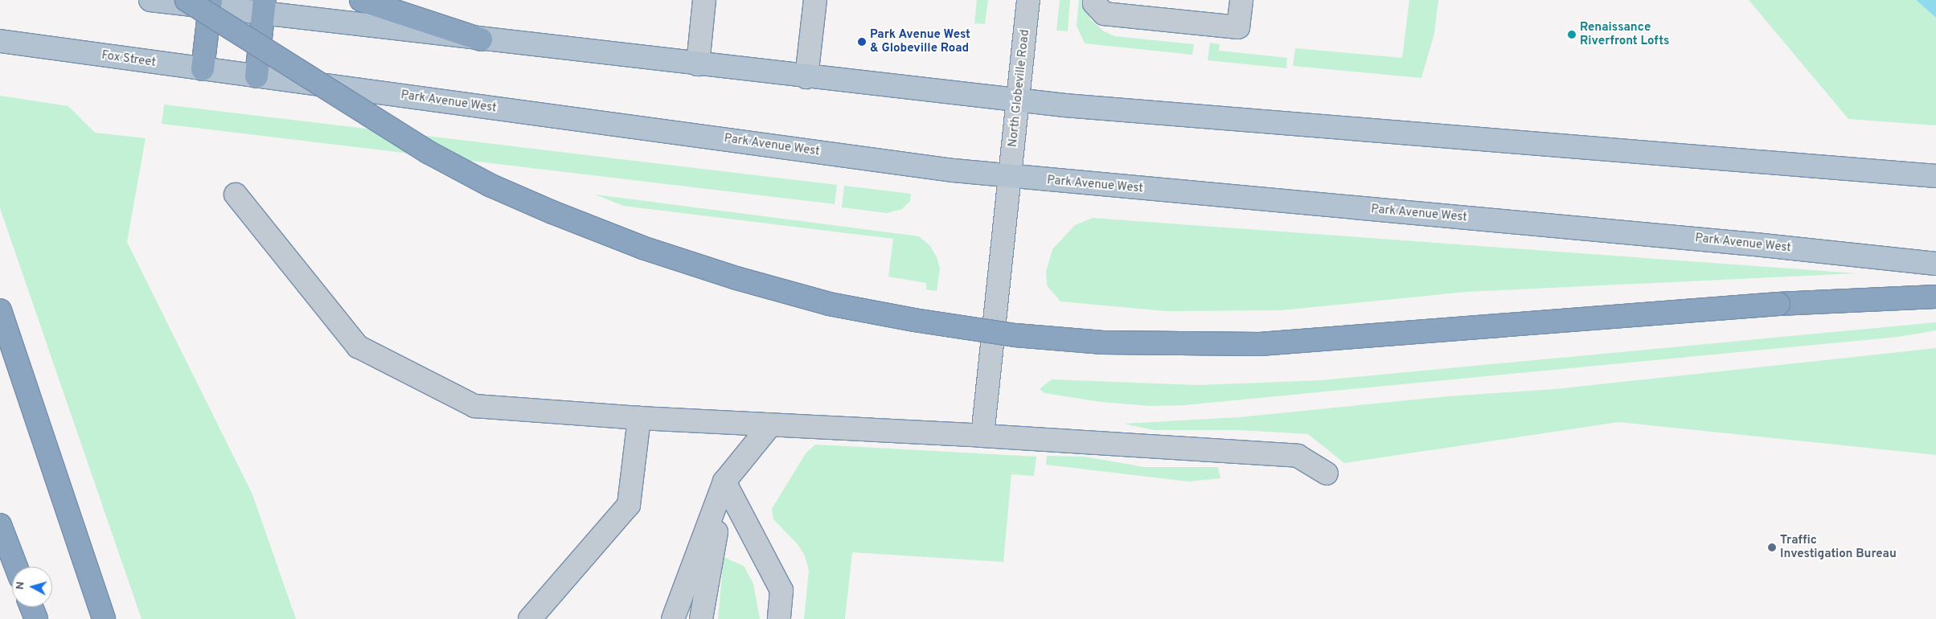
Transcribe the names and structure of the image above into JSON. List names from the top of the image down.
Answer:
{
  "streets": {
    "main road": ["Fox Street", "Park Avenue West"],
    "street": ["North Globeville Road"]
  },
  "crossings": [
    ["Fox Street", "Park Avenue West"],
    ["North Globeville Road", "Park Avenue West"]
  ],
  "places": ["Renaissance Riverfront Lofts", "Park Avenue West & Globeville Road", "Traffic Investigation Bureau"],
  "north": "left"
}
